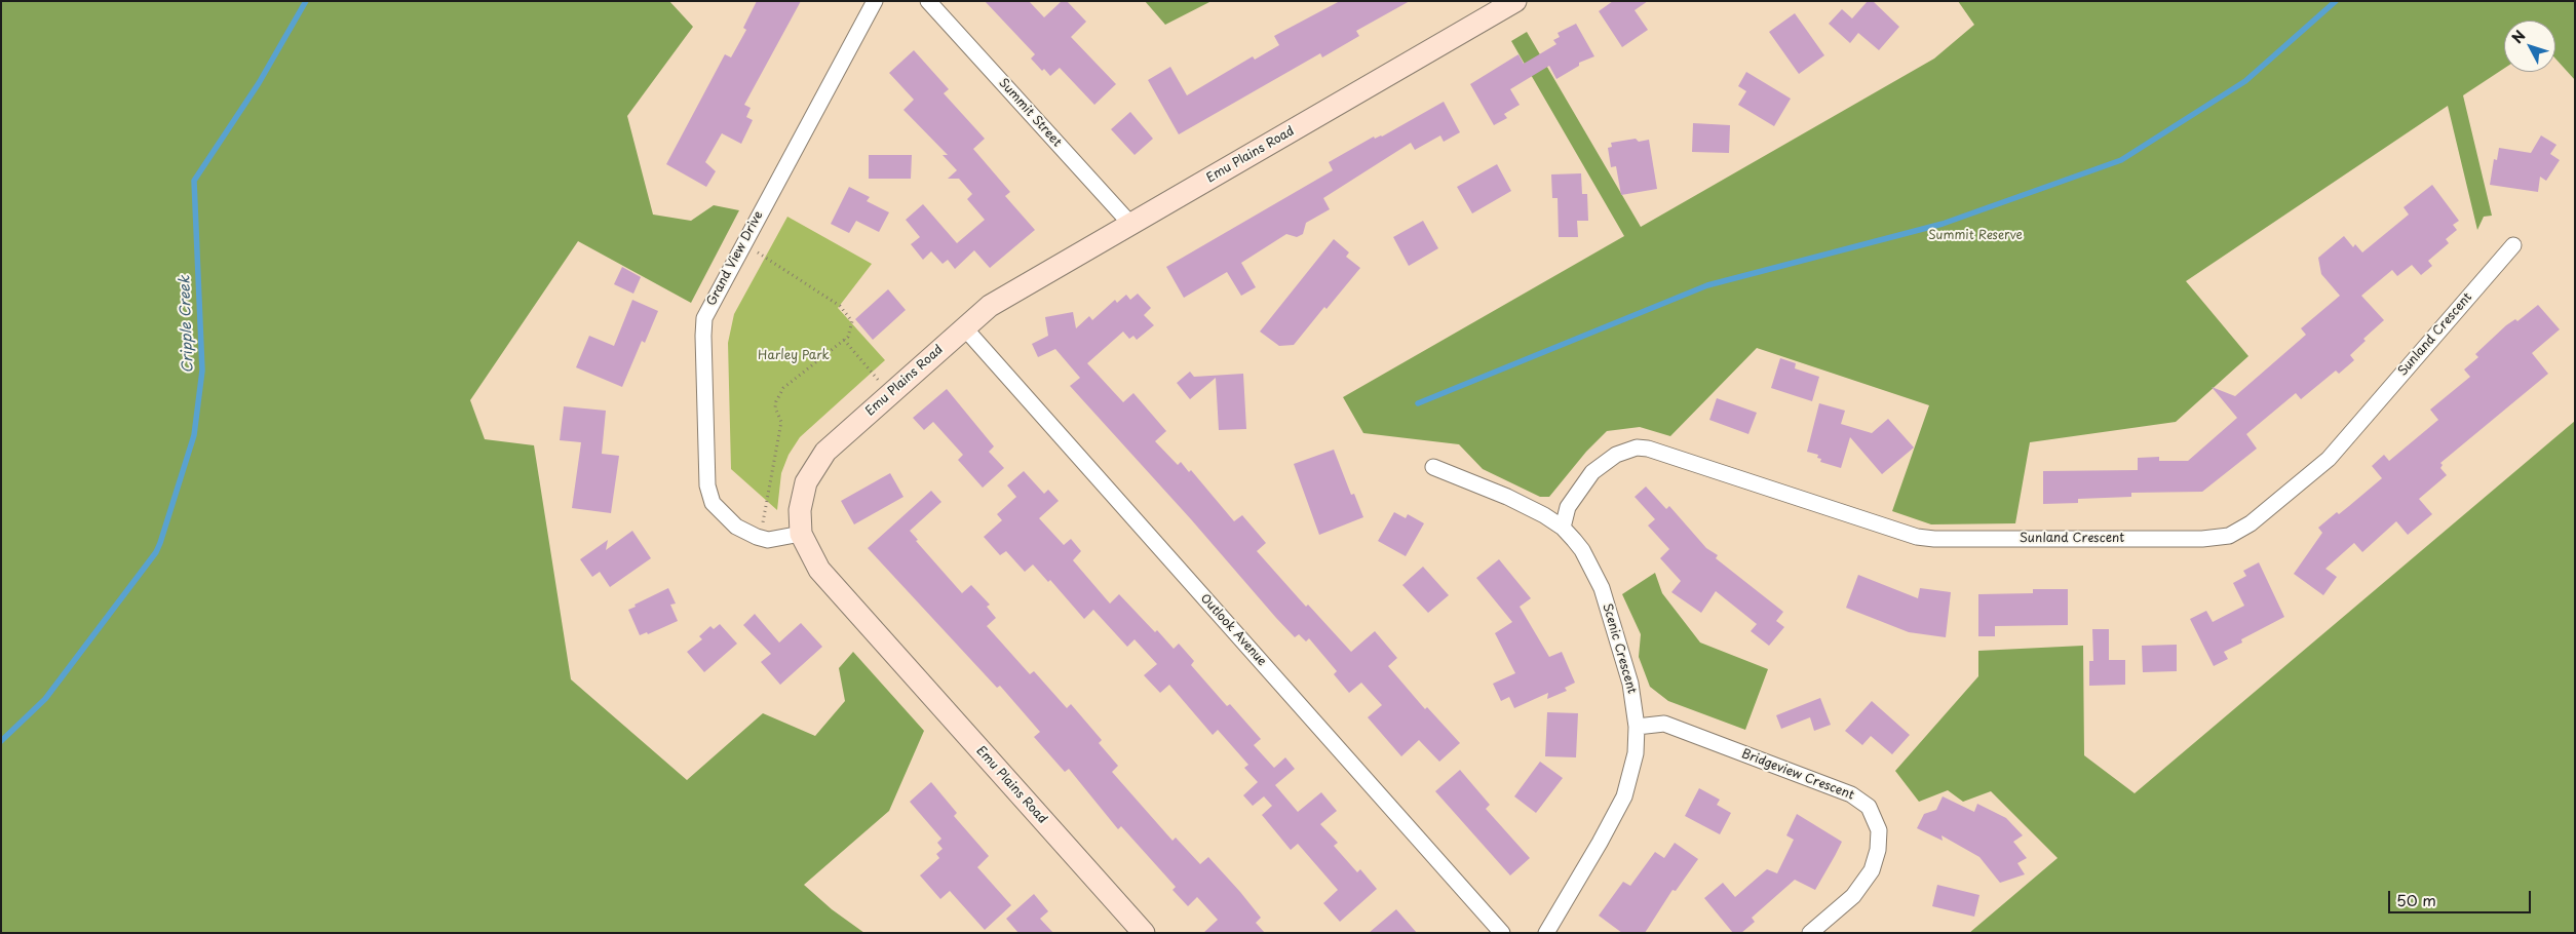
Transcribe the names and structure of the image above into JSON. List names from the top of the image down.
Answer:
{
  "streets": {
    "street": [
      "Summit Street",
      "Emu Plains Road",
      "Grand View Drive",
      "Sunland Crescent",
      "Outlook Avenue",
      "Scenic Crescent",
      "Bridgeview Crescent"
    ]
  },
  "crossings": [
    ["Summit Street", "Emu Plains Road"],
    ["Emu Plains Road", "Grand View Drive"],
    ["Emu Plains Road", "Outlook Avenue"],
    ["Sunland Crescent", "Scenic Crescent"],
    ["Scenic Crescent", "Bridgeview Crescent"]
  ],
  "water": ["Cripple Creek"],
  "parks": ["Summit Reserve", "Harley Park"],
  "scale_bar": "50 m",
  "north": "top left"
}
